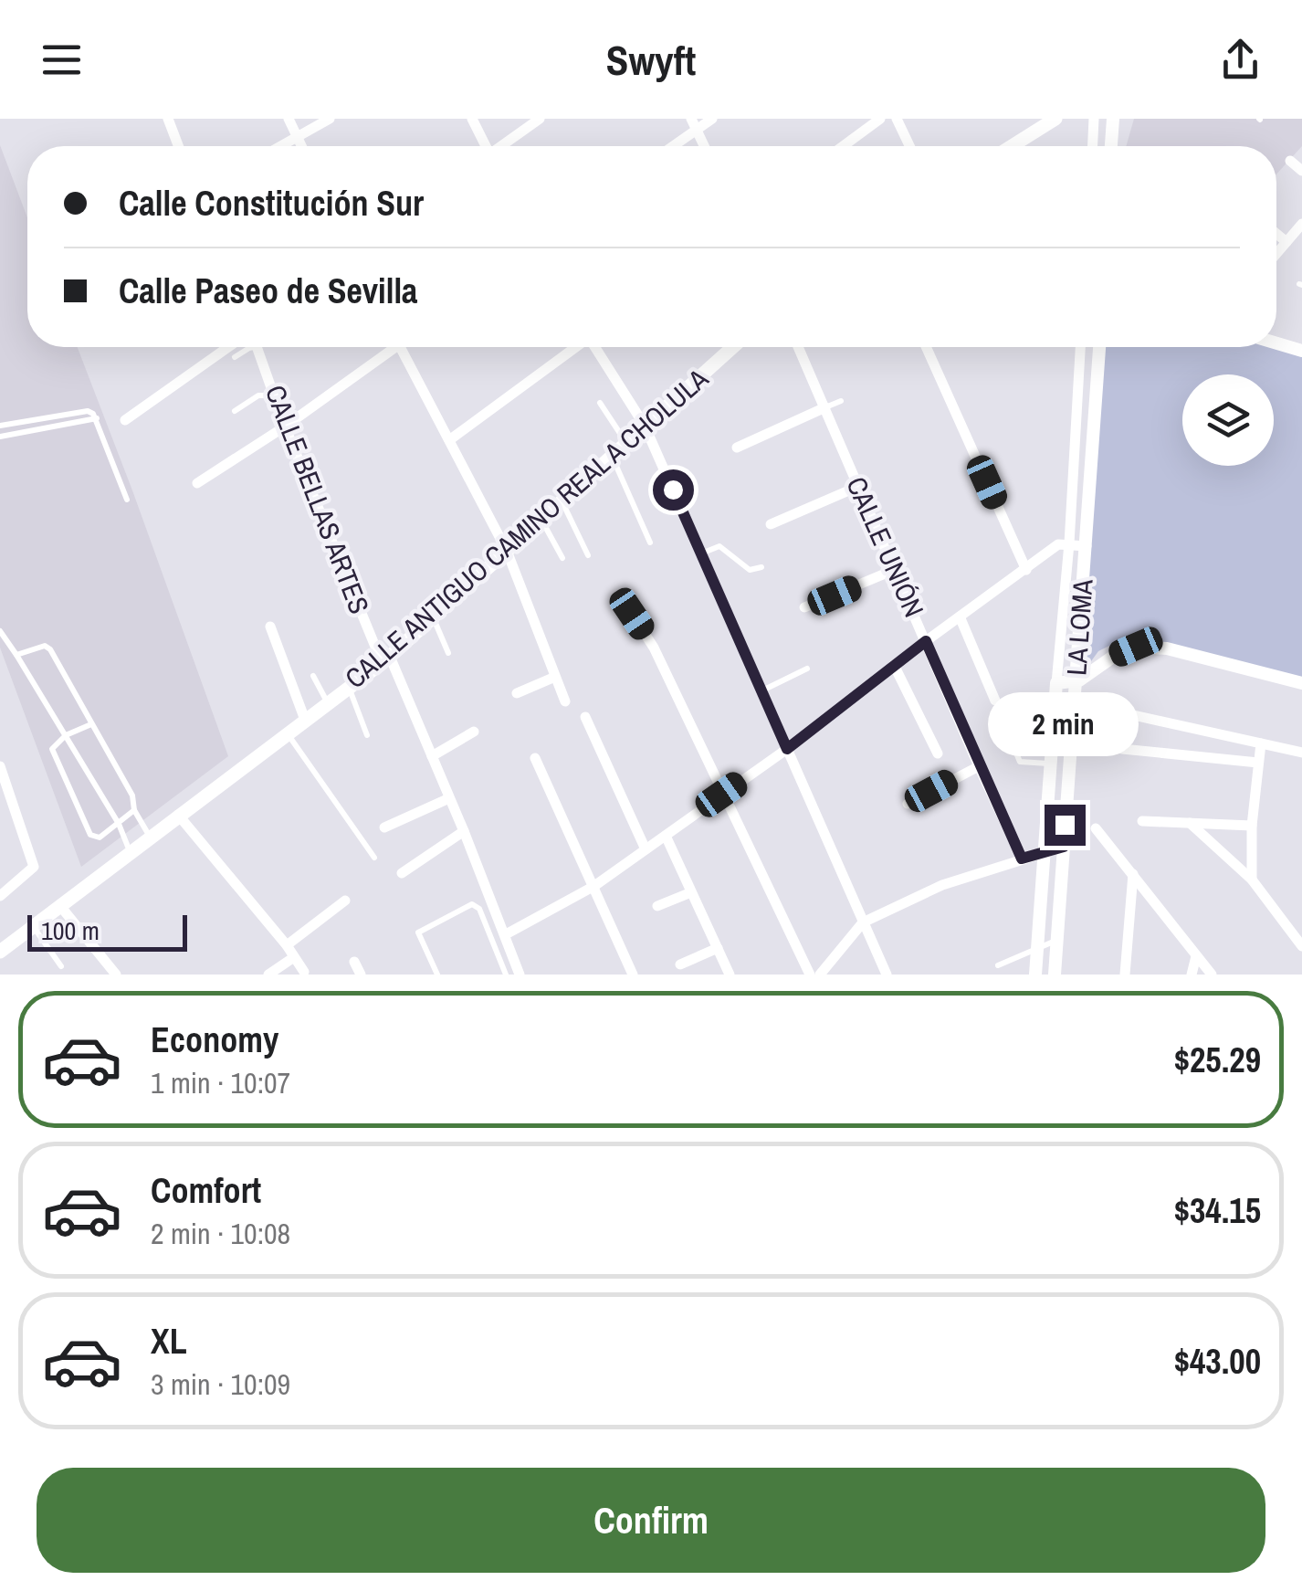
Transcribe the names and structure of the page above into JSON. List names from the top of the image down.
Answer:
{
  "streets": {
    "main road": ["CALLE ANTIGUO CAMINO REAL A CHOLULA"],
    "street": ["CALLE BELLAS ARTES", "CALLE UNIÓN", "LA LOMA"]
  },
  "crossings": [
    ["CALLE BELLAS ARTES", "CALLE ANTIGUO CAMINO REAL A CHOLULA"]
  ],
  "scale_bar": "100 m",
  "page": {
    "header": "Swyft",
    "banner": ["Calle Constitución Sur", "Calle Paseo de Sevilla"],
    "bubble": "2 min",
    "scale": "100 m",
    "list": [
      {
        "name": "Economy",
        "note": "1 min · 10:07",
        "value": "$25.29"
      },
      {
        "name": "Comfort",
        "note": "2 min · 10:08",
        "value": "$34.15"
      },
      {
        "name": "XL",
        "note": "3 min · 10:09",
        "value": "$43.00"
      }
    ],
    "buttons": "Confirm"
  }
}
